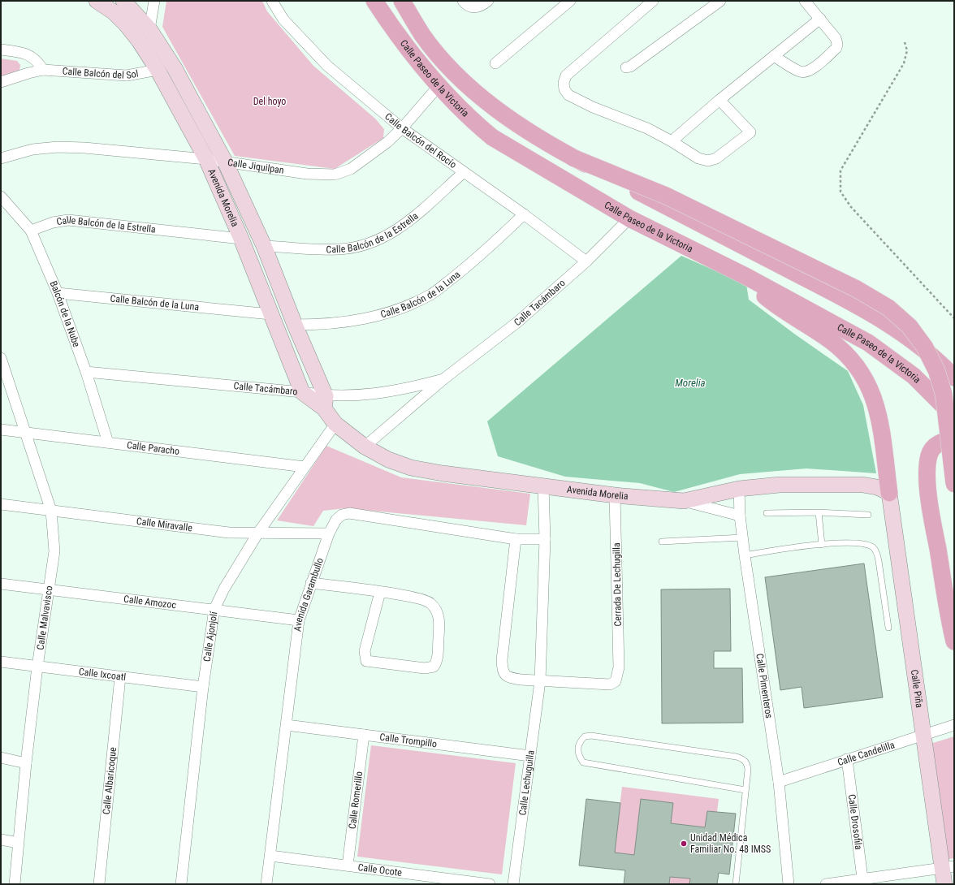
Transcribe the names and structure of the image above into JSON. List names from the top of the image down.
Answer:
{
  "streets": {
    "main road": ["Calle Paseo de la Victoria", "Avenida Morelia", "Calle Piña"],
    "street": [
      "Calle Balcón del Sol",
      "Calle Balcón del Rocío",
      "Calle Jiquilpan",
      "Calle Balcón de la Estrella",
      "Calle Balcón de la Luna",
      "Calle Tacámbaro",
      "Balcón de la Nube",
      "Calle Paracho",
      "Calle Miravalle",
      "Cerrada De Lechugilla",
      "Avenida Garambullo",
      "Calle Amozoc",
      "Calle Malvavisco",
      "Calle Ajonjolí",
      "Calle Ixcoatl",
      "Calle Pimenteros",
      "Calle Trompillo",
      "Calle Candelilla",
      "Calle Albaricoque",
      "Calle Lechuguilla",
      "Calle Romerillo",
      "Calle Drosofila",
      "Calle Ocote"
    ]
  },
  "crossings": [
    ["Calle Balcón del Sol", "Avenida Morelia"],
    ["Calle Paseo de la Victoria", "Calle Jiquilpan"],
    ["Calle Paseo de la Victoria", "Calle Tacámbaro"],
    ["Calle Balcón del Rocío", "Calle Jiquilpan"],
    ["Calle Balcón del Rocío", "Calle Balcón de la Estrella"],
    ["Calle Balcón del Rocío", "Calle Balcón de la Luna"],
    ["Calle Balcón del Rocío", "Calle Tacámbaro"],
    ["Calle Jiquilpan", "Avenida Morelia"],
    ["Avenida Morelia", "Calle Balcón de la Estrella"],
    ["Avenida Morelia", "Calle Balcón de la Luna"],
    ["Avenida Morelia", "Calle Tacámbaro"],
    ["Avenida Morelia", "Cerrada De Lechugilla"],
    ["Avenida Morelia", "Calle Ajonjolí"],
    ["Avenida Morelia", "Calle Pimenteros"],
    ["Avenida Morelia", "Calle Piña"],
    ["Avenida Morelia", "Calle Lechuguilla"],
    ["Calle Balcón de la Estrella", "Balcón de la Nube"],
    ["Calle Balcón de la Luna", "Balcón de la Nube"],
    ["Calle Tacámbaro", "Balcón de la Nube"],
    ["Balcón de la Nube", "Calle Paracho"],
    ["Calle Paracho", "Calle Malvavisco"],
    ["Calle Paracho", "Calle Ajonjolí"],
    ["Calle Miravalle", "Avenida Garambullo"],
    ["Calle Miravalle", "Calle Malvavisco"],
    ["Calle Miravalle", "Calle Ajonjolí"],
    ["Cerrada De Lechugilla", "Calle Lechuguilla"],
    ["Avenida Garambullo", "Calle Amozoc"],
    ["Avenida Garambullo", "Calle Trompillo"],
    ["Avenida Garambullo", "Calle Lechuguilla"],
    ["Avenida Garambullo", "Calle Ocote"],
    ["Calle Amozoc", "Calle Malvavisco"],
    ["Calle Amozoc", "Calle Ajonjolí"],
    ["Calle Malvavisco", "Calle Ixcoatl"],
    ["Calle Ajonjolí", "Calle Ixcoatl"],
    ["Calle Ixcoatl", "Calle Albaricoque"],
    ["Calle Pimenteros", "Calle Candelilla"],
    ["Calle Piña", "Calle Candelilla"],
    ["Calle Trompillo", "Calle Lechuguilla"],
    ["Calle Trompillo", "Calle Romerillo"],
    ["Calle Candelilla", "Calle Drosofila"],
    ["Calle Romerillo", "Calle Ocote"]
  ],
  "water": ["Morelia"],
  "parks": ["Del hoyo"],
  "places": ["Unidad Médica Familiar No. 48 IMSS"]
}
